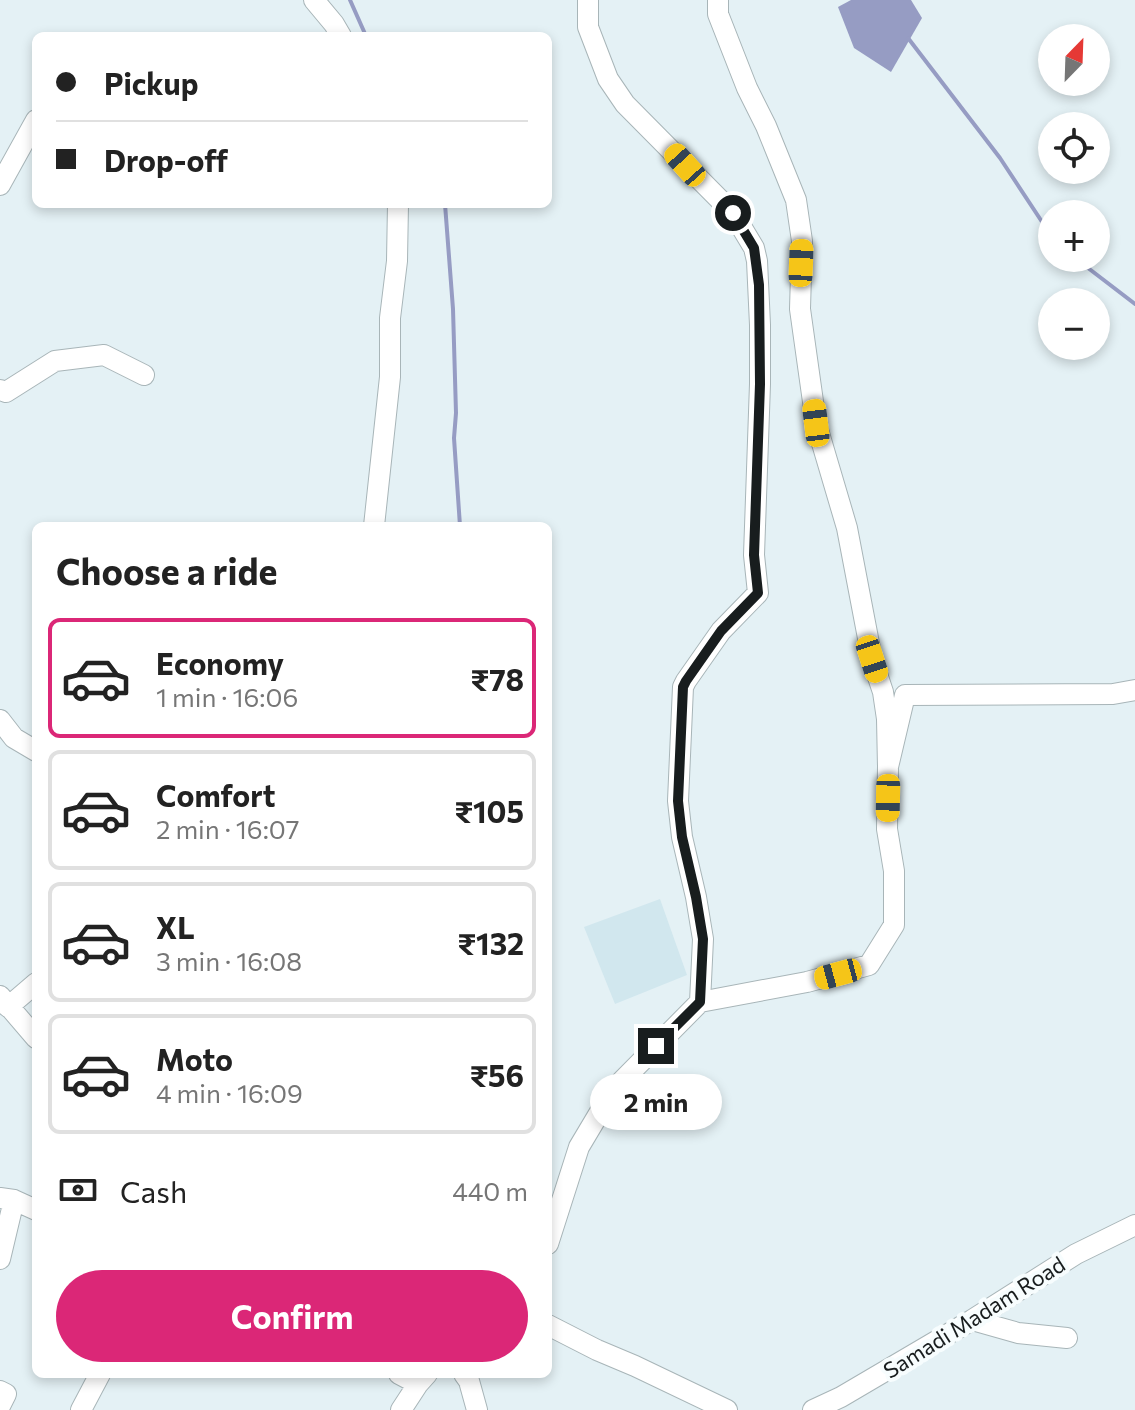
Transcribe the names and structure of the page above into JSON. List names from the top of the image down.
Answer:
{
  "streets": {
    "street": ["Samadi Madam Road"]
  },
  "north": "top right",
  "page": {
    "map_buttons": ["+", "−"],
    "banner": ["Pickup", "Drop-off"],
    "heading": "Choose a ride",
    "list": [
      {
        "name": "Economy",
        "note": "1 min · 16:06",
        "value": "₹78"
      },
      {
        "name": "Comfort",
        "note": "2 min · 16:07",
        "value": "₹105"
      },
      {
        "name": "XL",
        "note": "3 min · 16:08",
        "value": "₹132"
      },
      {
        "name": "Moto",
        "note": "4 min · 16:09",
        "value": "₹56"
      }
    ],
    "bubble": "2 min",
    "pay": ["Cash", "440 m"],
    "buttons": "Confirm"
  }
}
